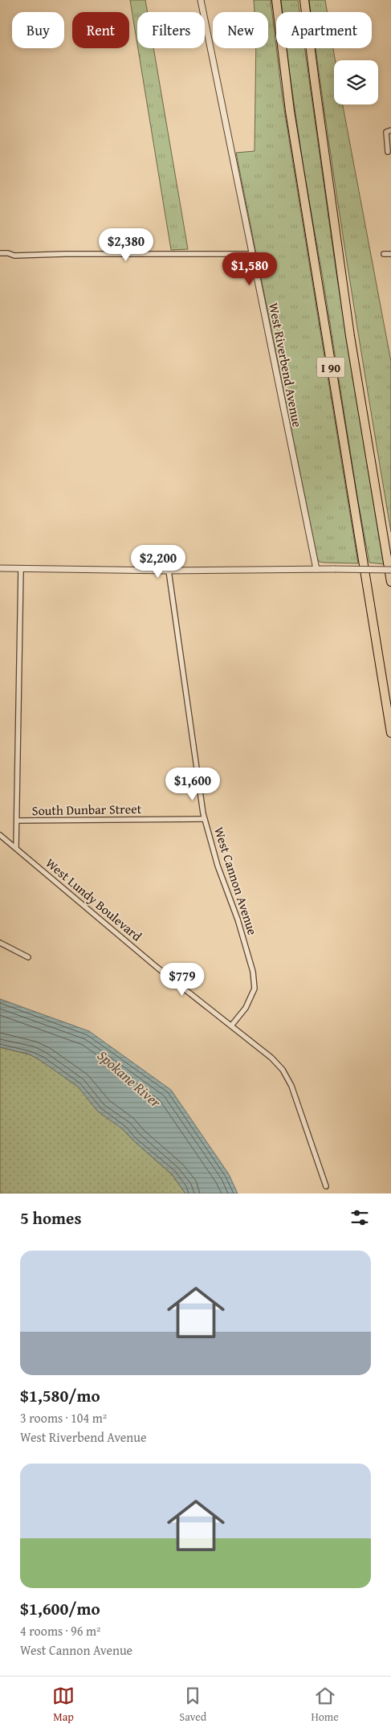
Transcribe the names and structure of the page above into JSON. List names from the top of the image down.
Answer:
{
  "streets": {
    "highway": ["I 90"],
    "street": [
      "West Riverbend Avenue",
      "South Dunbar Street",
      "West Cannon Avenue",
      "West Lundy Boulevard"
    ]
  },
  "crossings": [
    ["South Dunbar Street", "West Cannon Avenue"],
    ["West Cannon Avenue", "West Lundy Boulevard"]
  ],
  "water": ["Spokane River"],
  "page": {
    "chip": [
      "Buy",
      "Rent",
      "Filters",
      "New",
      "Apartment"
    ],
    "price": [
      "$2,380",
      "$1,580",
      "$2,200",
      "$1,600",
      "$779"
    ],
    "heading": "5 homes",
    "list": [
      {
        "name": "$1,580/mo",
        "note": "3 rooms · 104 m² · West Riverbend Avenue"
      },
      {
        "name": "$1,600/mo",
        "note": "4 rooms · 96 m² · West Cannon Avenue"
      }
    ],
    "tabs": ["Map", "Saved", "Home"]
  }
}
